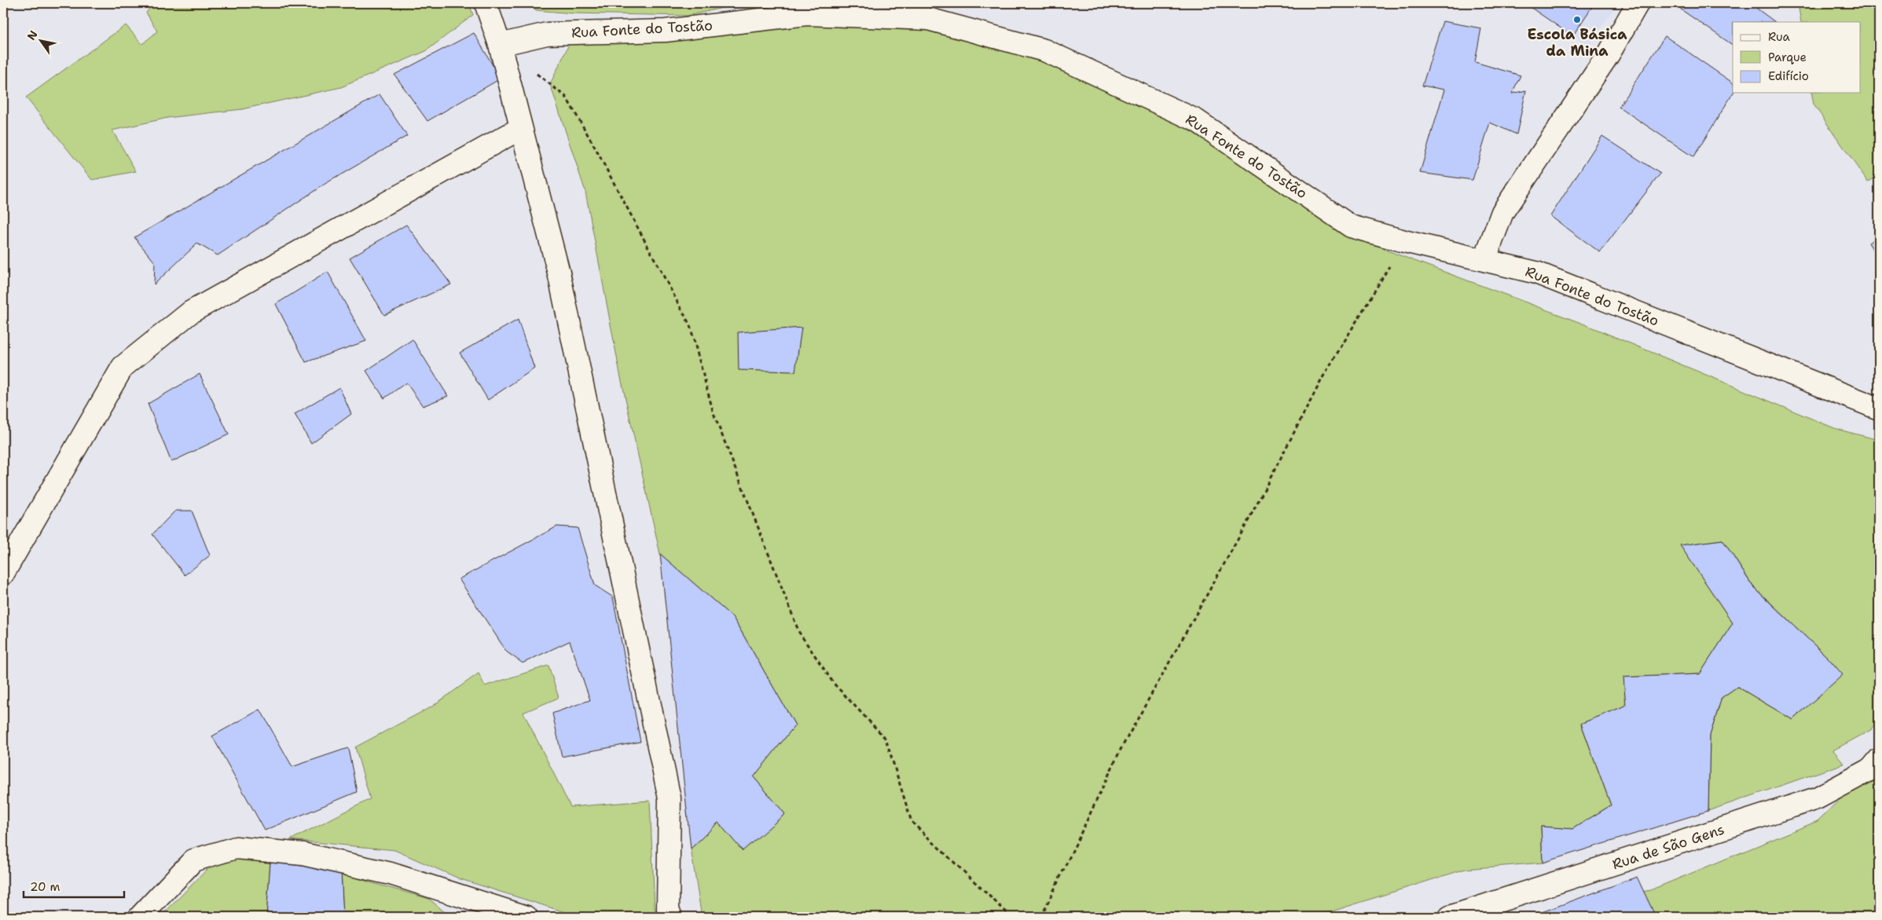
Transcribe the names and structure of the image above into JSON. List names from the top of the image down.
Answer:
{
  "streets": {
    "street": ["Rua Fonte do Tostão", "Rua de São Gens"]
  },
  "places": ["Escola Básica da Mina"],
  "legend": ["Rua", "Parque", "Edifício"],
  "scale_bar": "20 m",
  "north": "top left"
}
